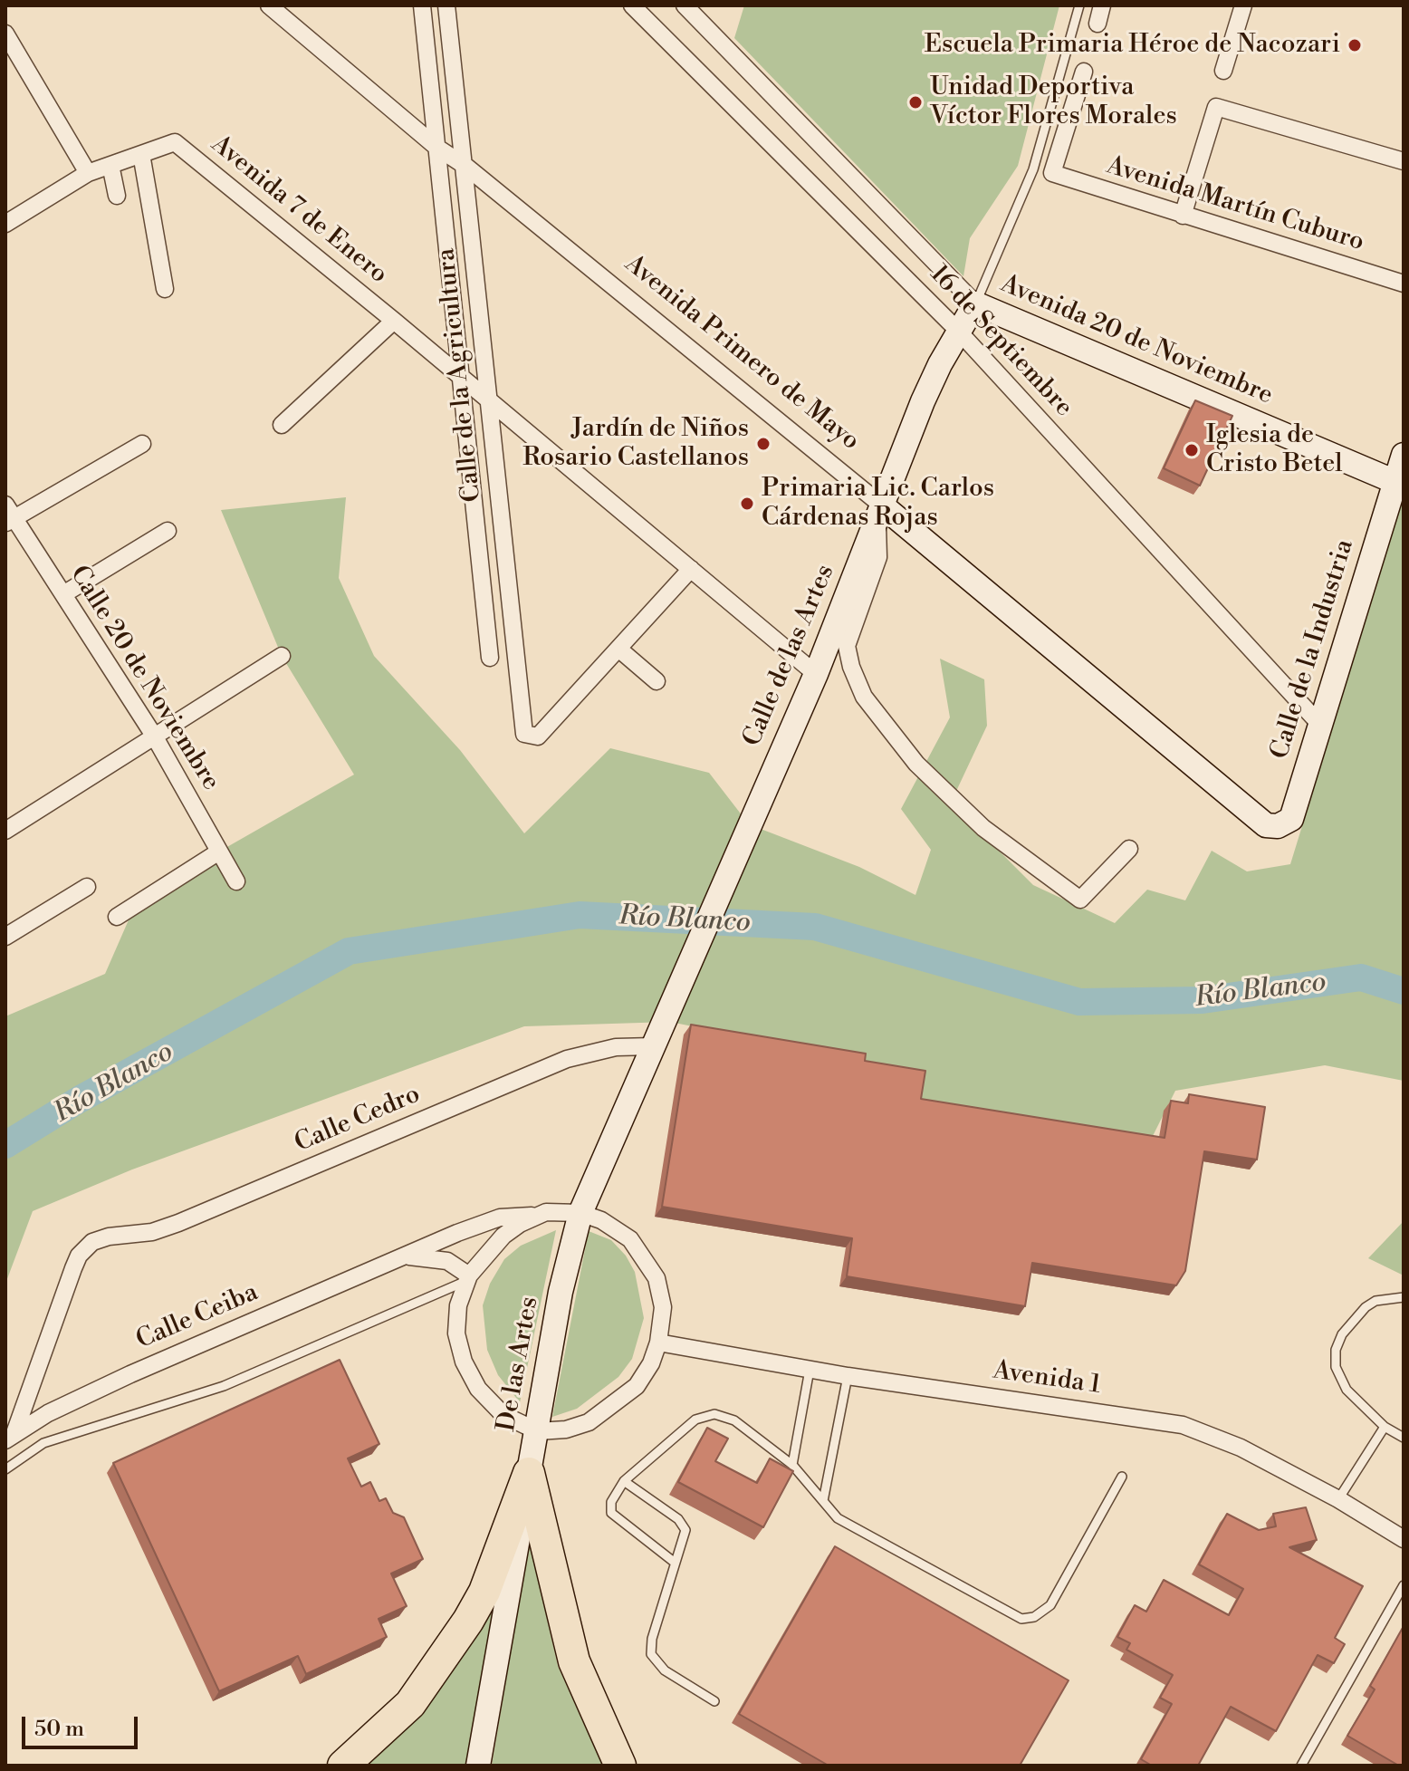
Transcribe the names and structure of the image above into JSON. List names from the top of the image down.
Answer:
{
  "streets": {
    "street": [
      "Avenida Martín Cuburo",
      "Avenida 7 de Enero",
      "Avenida 20 de Noviembre",
      "16 de Septiembre",
      "Avenida Primero de Mayo",
      "Calle de la Agricultura",
      "Calle de la Industria",
      "Calle de las Artes",
      "Calle 20 de Noviembre",
      "Calle Cedro",
      "Calle Ceiba",
      "De las Artes",
      "Avenida 1"
    ]
  },
  "crossings": [
    ["Avenida 7 de Enero", "Calle de la Agricultura"],
    ["Avenida 7 de Enero", "Calle de las Artes"],
    ["Avenida 20 de Noviembre", "Calle de la Industria"],
    ["Avenida 20 de Noviembre", "Calle de las Artes"],
    ["16 de Septiembre", "Calle de la Industria"],
    ["16 de Septiembre", "Calle de las Artes"],
    ["Avenida Primero de Mayo", "Calle de la Agricultura"],
    ["Avenida Primero de Mayo", "Calle de la Industria"],
    ["Avenida Primero de Mayo", "Calle de las Artes"],
    ["Calle de las Artes", "De las Artes"],
    ["Calle Cedro", "Calle Ceiba"],
    ["Calle Cedro", "De las Artes"],
    ["Calle Ceiba", "De las Artes"]
  ],
  "water": ["Río Blanco"],
  "places": [
    "Escuela Primaria Héroe de Nacozari",
    "Unidad Deportiva Víctor Flores Morales",
    "Jardín de Niños Rosario Castellanos",
    "Iglesia de Cristo Betel",
    "Primaria Lic. Carlos Cárdenas Rojas"
  ],
  "scale_bar": "50 m"
}
